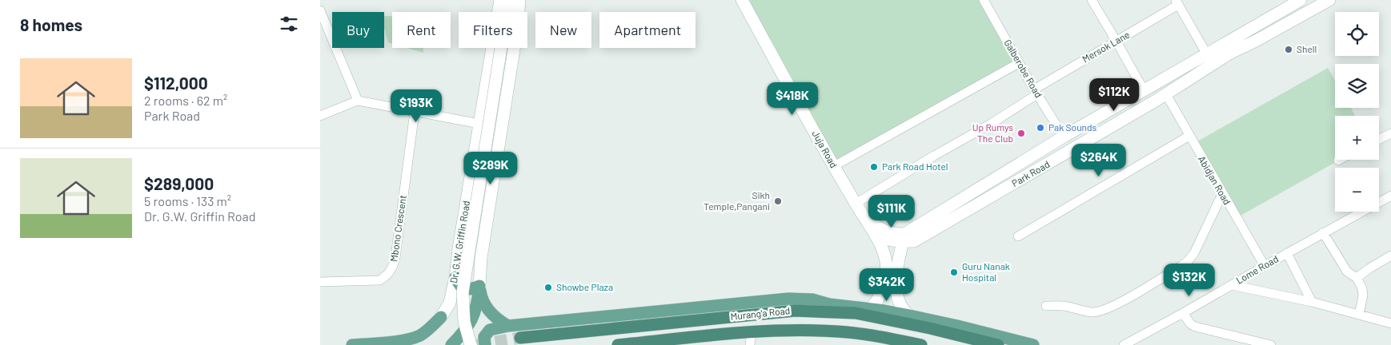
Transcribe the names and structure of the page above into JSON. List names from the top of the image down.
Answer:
{
  "streets": {
    "highway": ["Murang'a Road"],
    "main road": ["Juja Road", "Park Road", "Dr. G.W. Griffin Road"],
    "street": [
      "Mersok Lane",
      "Galberobe Road",
      "Abidjan Road",
      "Mbono Crescent",
      "Lome Road"
    ]
  },
  "crossings": [
    ["Mersok Lane", "Galberobe Road"],
    ["Mersok Lane", "Juja Road"],
    ["Galberobe Road", "Park Road"],
    ["Juja Road", "Murang'a Road"],
    ["Park Road", "Abidjan Road"],
    ["Abidjan Road", "Lome Road"]
  ],
  "places": [
    "Shell",
    "Pak Sounds",
    "Up Rumys The Club",
    "Park Road Hotel",
    "Sikh Temple,Pangani",
    "Guru Nanak Hospital",
    "Showbe Plaza"
  ],
  "page": {
    "heading": "8 homes",
    "map_buttons": ["+", "−"],
    "chip": [
      "Buy",
      "Rent",
      "Filters",
      "New",
      "Apartment"
    ],
    "list": [
      {
        "name": "$112,000",
        "note": "2 rooms · 62 m² · Park Road"
      },
      {
        "name": "$289,000",
        "note": "5 rooms · 133 m² · Dr. G.W. Griffin Road"
      }
    ],
    "price": [
      "$112K",
      "$418K",
      "$193K",
      "$264K",
      "$289K",
      "$111K",
      "$132K",
      "$342K"
    ]
  }
}
